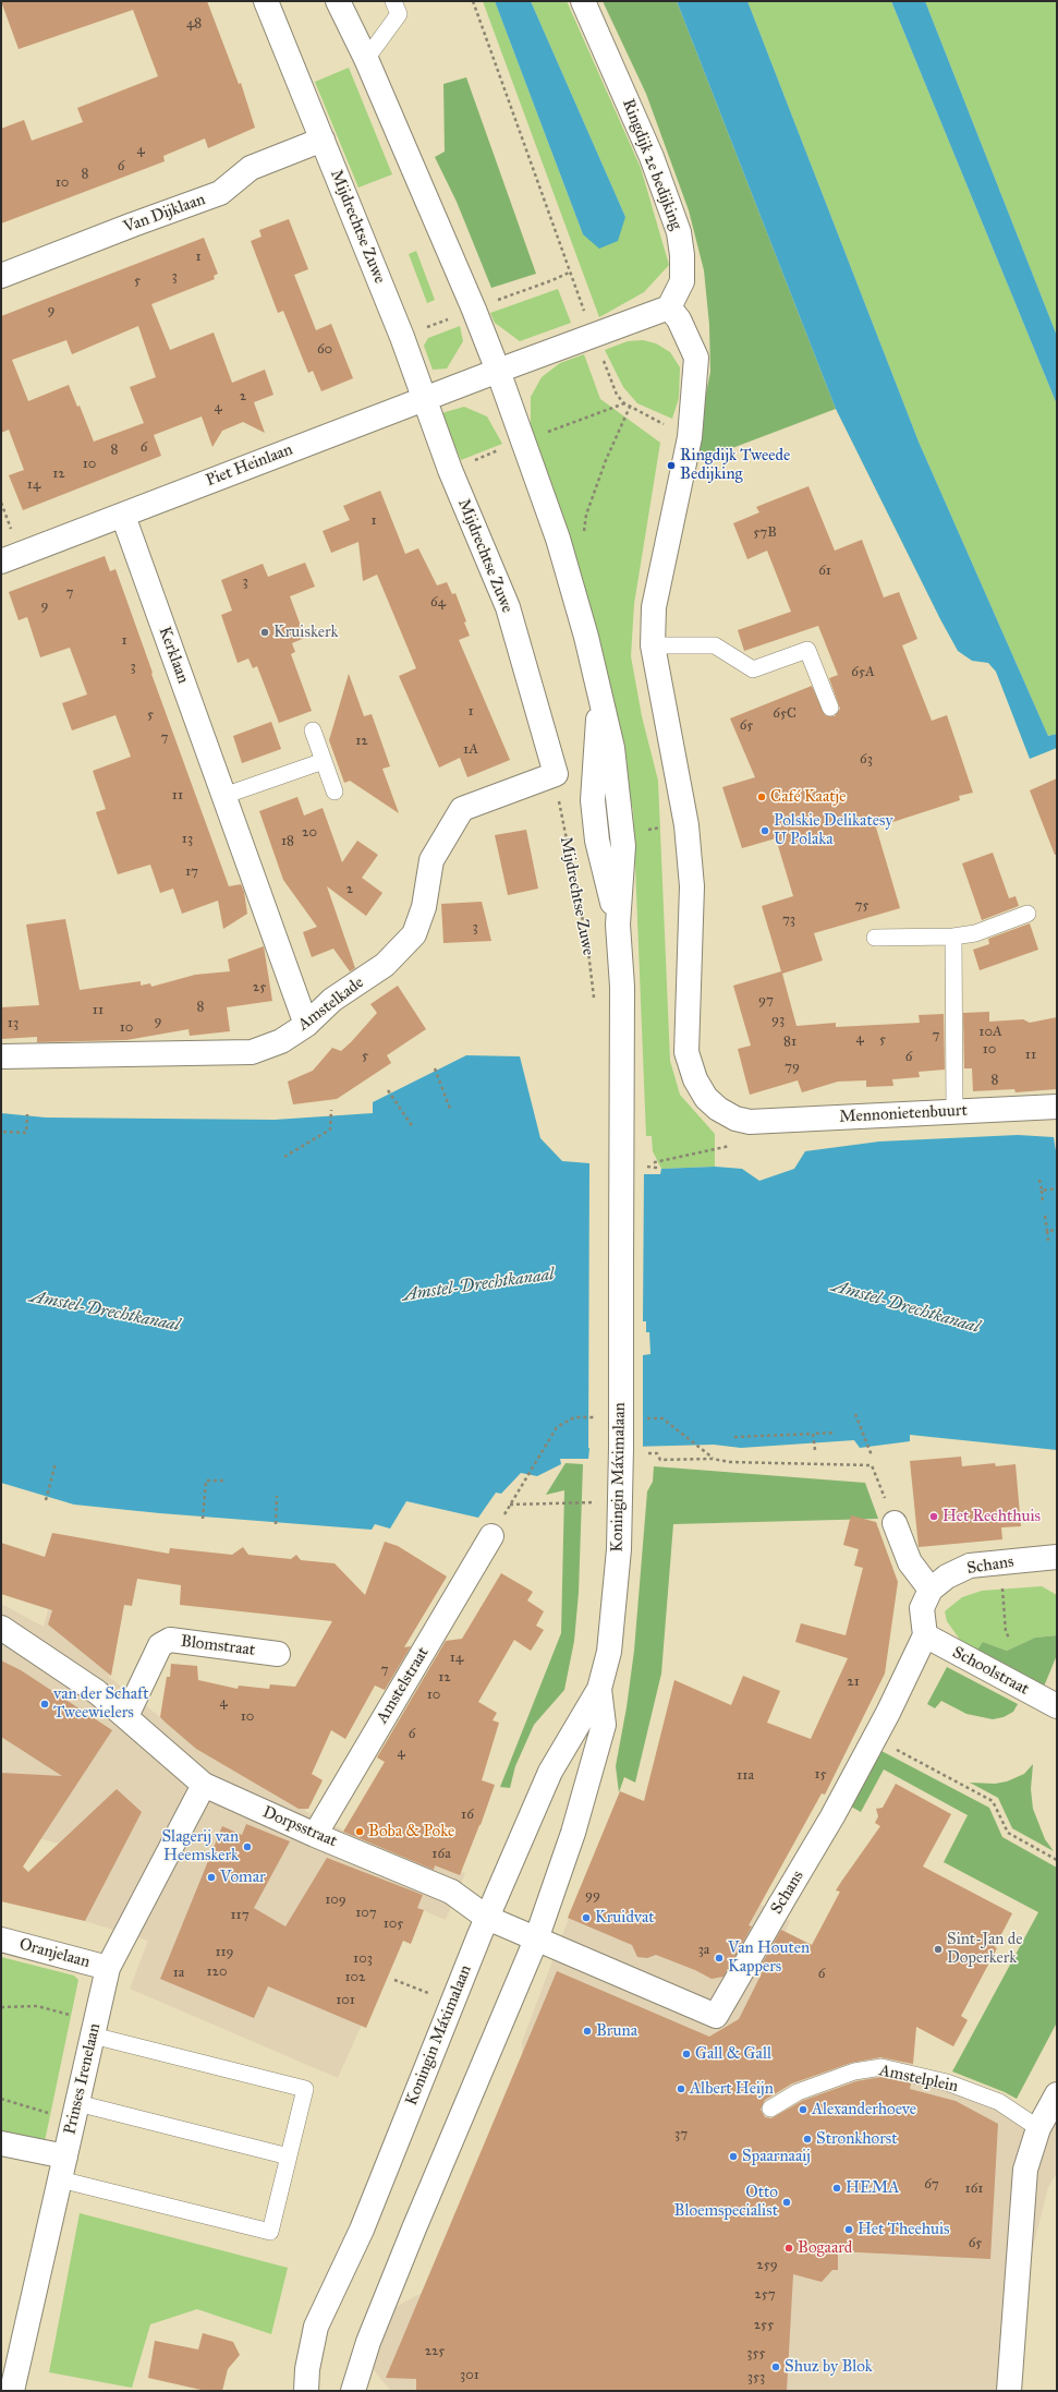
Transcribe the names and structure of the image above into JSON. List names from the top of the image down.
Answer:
{
  "streets": {
    "street": [
      "Ringdijk 2e bedijking",
      "Van Dijklaan",
      "Mijdrechtse Zuwe",
      "Piet Heinlaan",
      "Kerklaan",
      "Amstelkade",
      "Mennonietenbuurt",
      "Koningin Máximalaan",
      "Schans",
      "Blomstraat",
      "Schoolstraat",
      "Amstelstraat",
      "Dorpsstraat",
      "Oranjelaan",
      "Prinses Irenelaan"
    ],
    "lane": ["Amstelplein"]
  },
  "crossings": [
    ["Van Dijklaan", "Mijdrechtse Zuwe"],
    ["Mijdrechtse Zuwe", "Piet Heinlaan"],
    ["Mijdrechtse Zuwe", "Amstelkade"],
    ["Mijdrechtse Zuwe", "Koningin Máximalaan"],
    ["Piet Heinlaan", "Kerklaan"],
    ["Kerklaan", "Amstelkade"],
    ["Koningin Máximalaan", "Schans"],
    ["Koningin Máximalaan", "Dorpsstraat"],
    ["Schans", "Schoolstraat"],
    ["Schans", "Dorpsstraat"],
    ["Blomstraat", "Dorpsstraat"],
    ["Amstelstraat", "Dorpsstraat"],
    ["Dorpsstraat", "Prinses Irenelaan"],
    ["Oranjelaan", "Prinses Irenelaan"]
  ],
  "water": ["Amstel-Drechtkanaal"],
  "places": [
    "Ringdijk Tweede Bedijking",
    "Kruiskerk",
    "Café Kaatje",
    "Polskie Delikatesy U Polaka",
    "Het Rechthuis",
    "van der Schaft Tweewielers",
    "Boba & Poke",
    "Slagerij van Heemskerk",
    "Vomar",
    "Kruidvat",
    "Sint-Jan de Doperkerk",
    "Van Houten Kappers",
    "Bruna",
    "Gall & Gall",
    "Albert Heijn",
    "Alexanderhoeve",
    "Stronkhorst",
    "Spaarnaaij",
    "HEMA",
    "Otto Bloemspecialist",
    "Het Theehuis",
    "Bogaard",
    "Shuz by Blok"
  ],
  "house_numbers": [
    "48",
    "4",
    "6",
    "8",
    "10",
    "1",
    "3",
    "5",
    "9",
    "60",
    "2",
    "4",
    "6",
    "8",
    "10",
    "12",
    "14",
    "1",
    "57B",
    "61",
    "3",
    "7",
    "64",
    "9",
    "1",
    "3",
    "65A",
    "1",
    "65C",
    "5",
    "65",
    "7",
    "12",
    "1A",
    "63",
    "11",
    "20",
    "13",
    "18",
    "17",
    "2",
    "75",
    "73",
    "3",
    "25",
    "97",
    "8",
    "11",
    "93",
    "9",
    "13",
    "10",
    "10A",
    "7",
    "4",
    "5",
    "81",
    "10",
    "11",
    "5",
    "6",
    "79",
    "8",
    "14",
    "7",
    "12",
    "21",
    "10",
    "4",
    "10",
    "6",
    "4",
    "15",
    "11a",
    "16",
    "16a",
    "99",
    "109",
    "107",
    "117",
    "105",
    "3a",
    "119",
    "103",
    "120",
    "1a",
    "6",
    "102",
    "101",
    "37",
    "67",
    "161",
    "65",
    "259",
    "257",
    "255",
    "225",
    "355",
    "301",
    "353"
  ]
}
